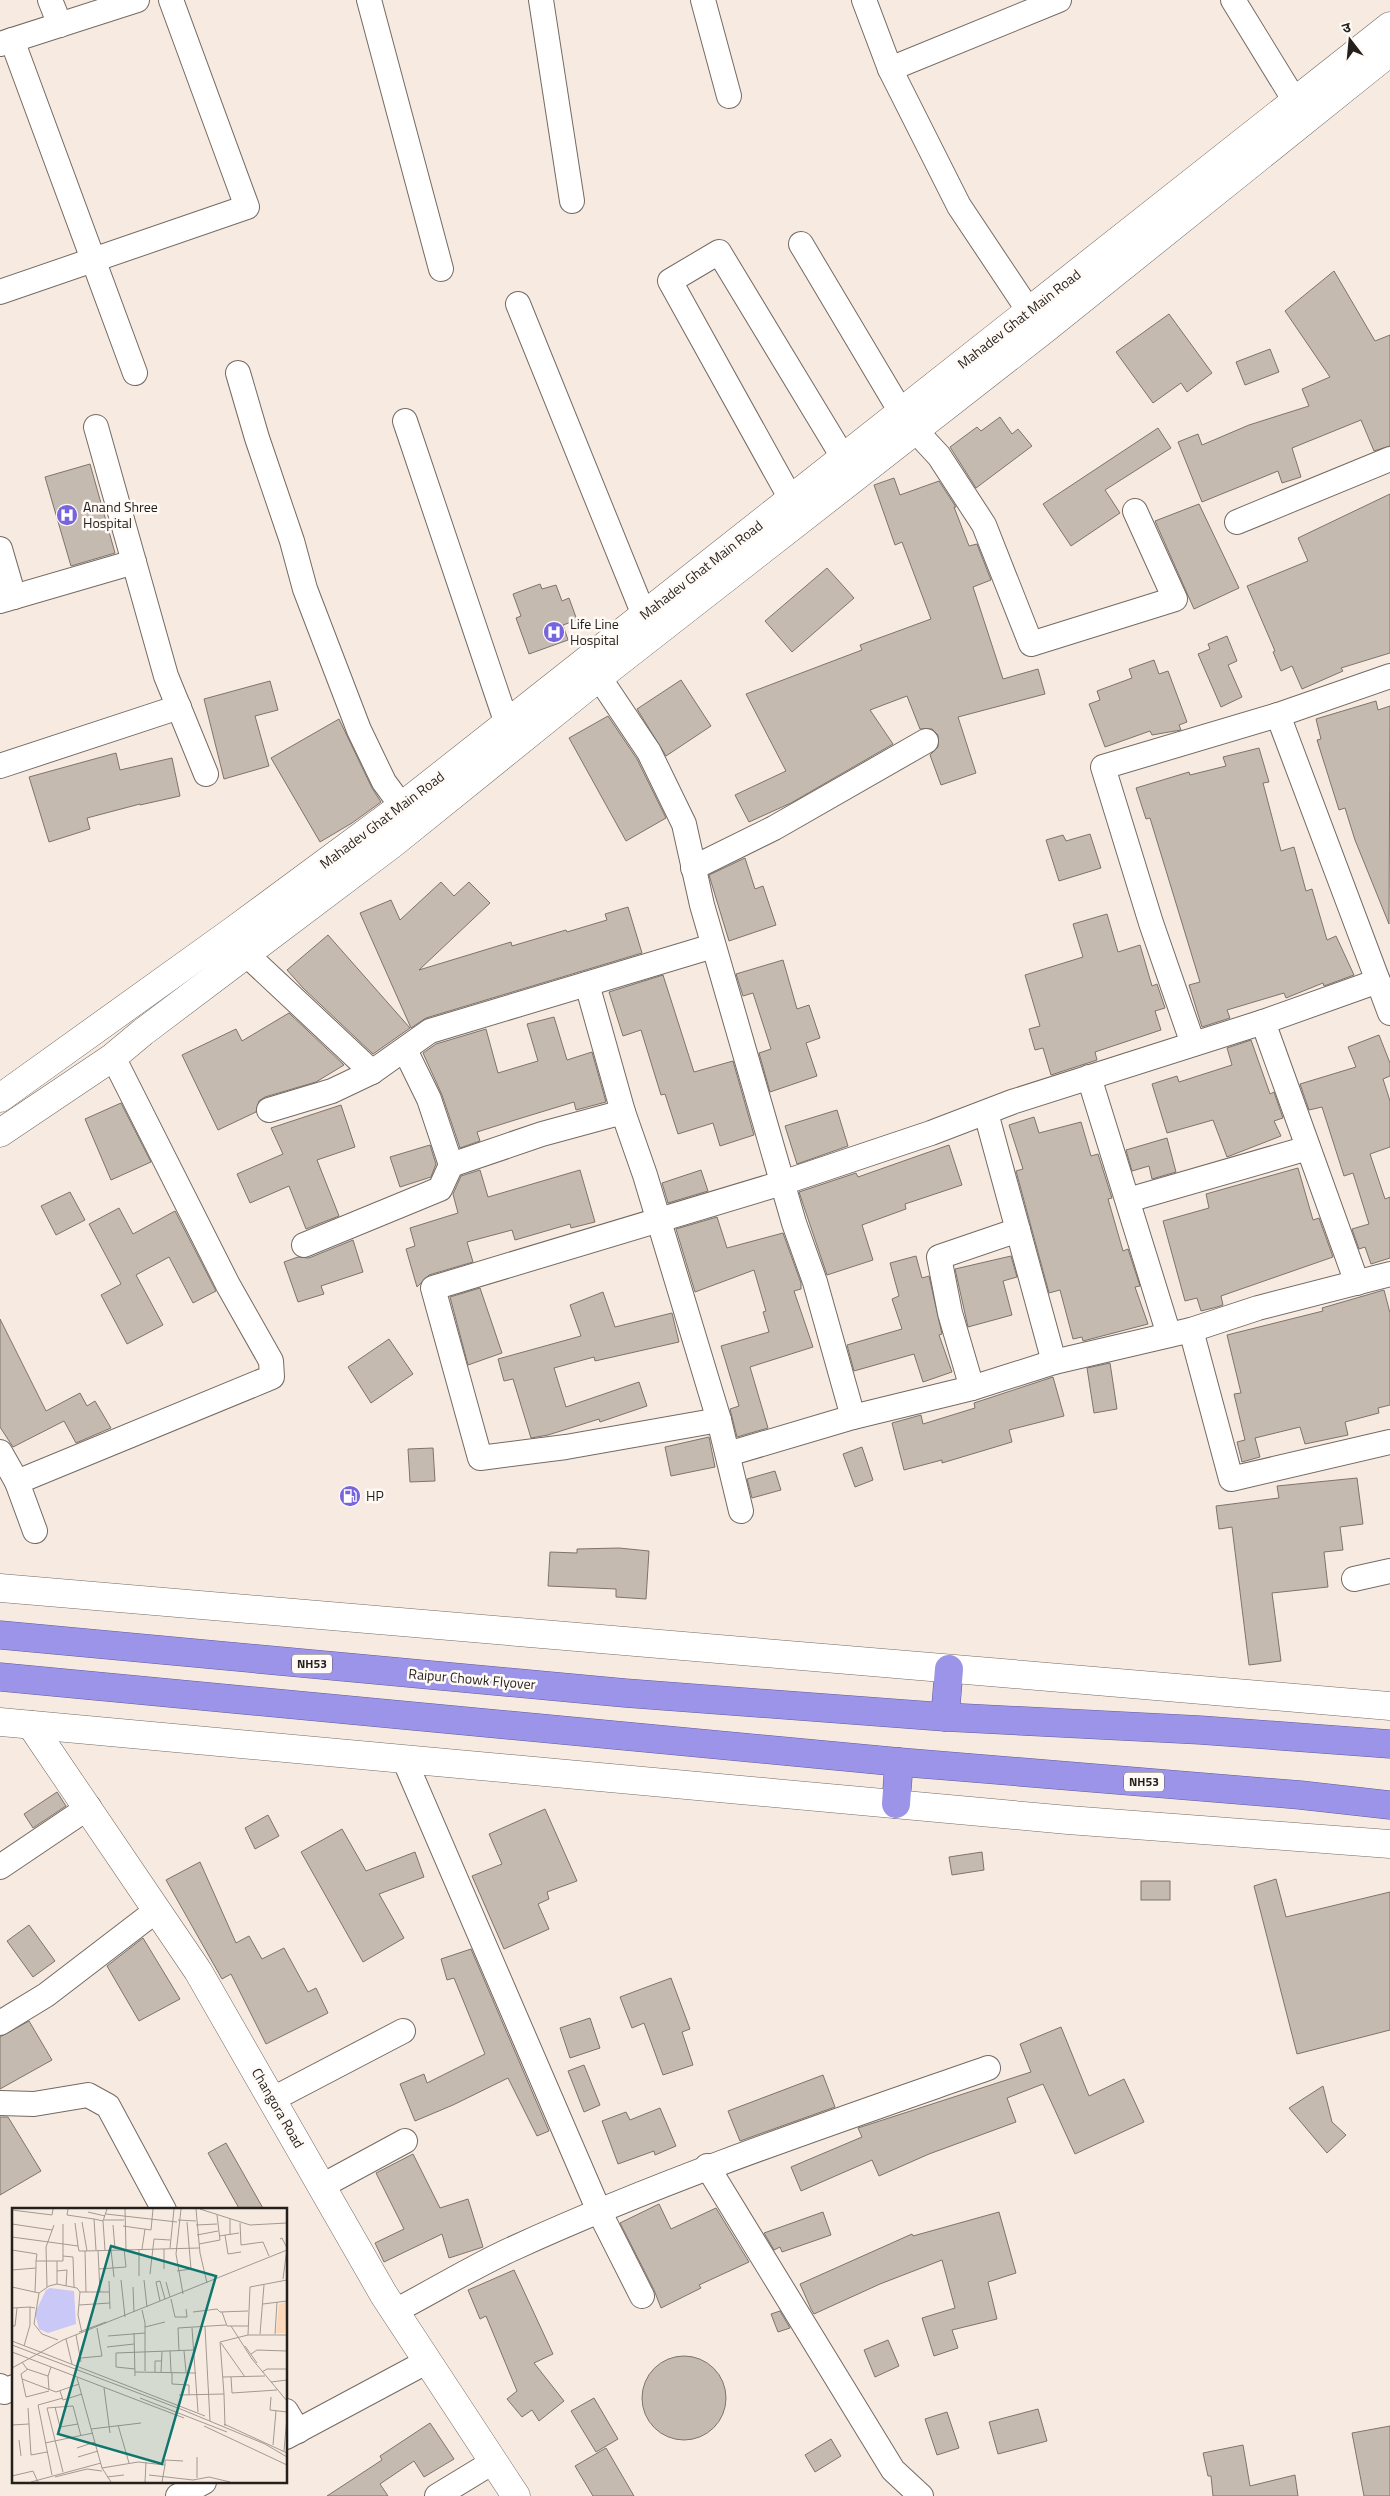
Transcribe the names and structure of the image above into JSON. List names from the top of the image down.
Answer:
{
  "streets": {
    "highway": ["NH53", "Raipur Chowk Flyover"],
    "street": ["Mahadev Ghat Main Road", "Changora Road"]
  },
  "crossings": [
    ["NH53", "Raipur Chowk Flyover"]
  ],
  "places": {
    "hospital": ["Anand Shree Hospital", "Life Line Hospital"],
    "fuel station": ["HP"]
  },
  "north": "top"
}
